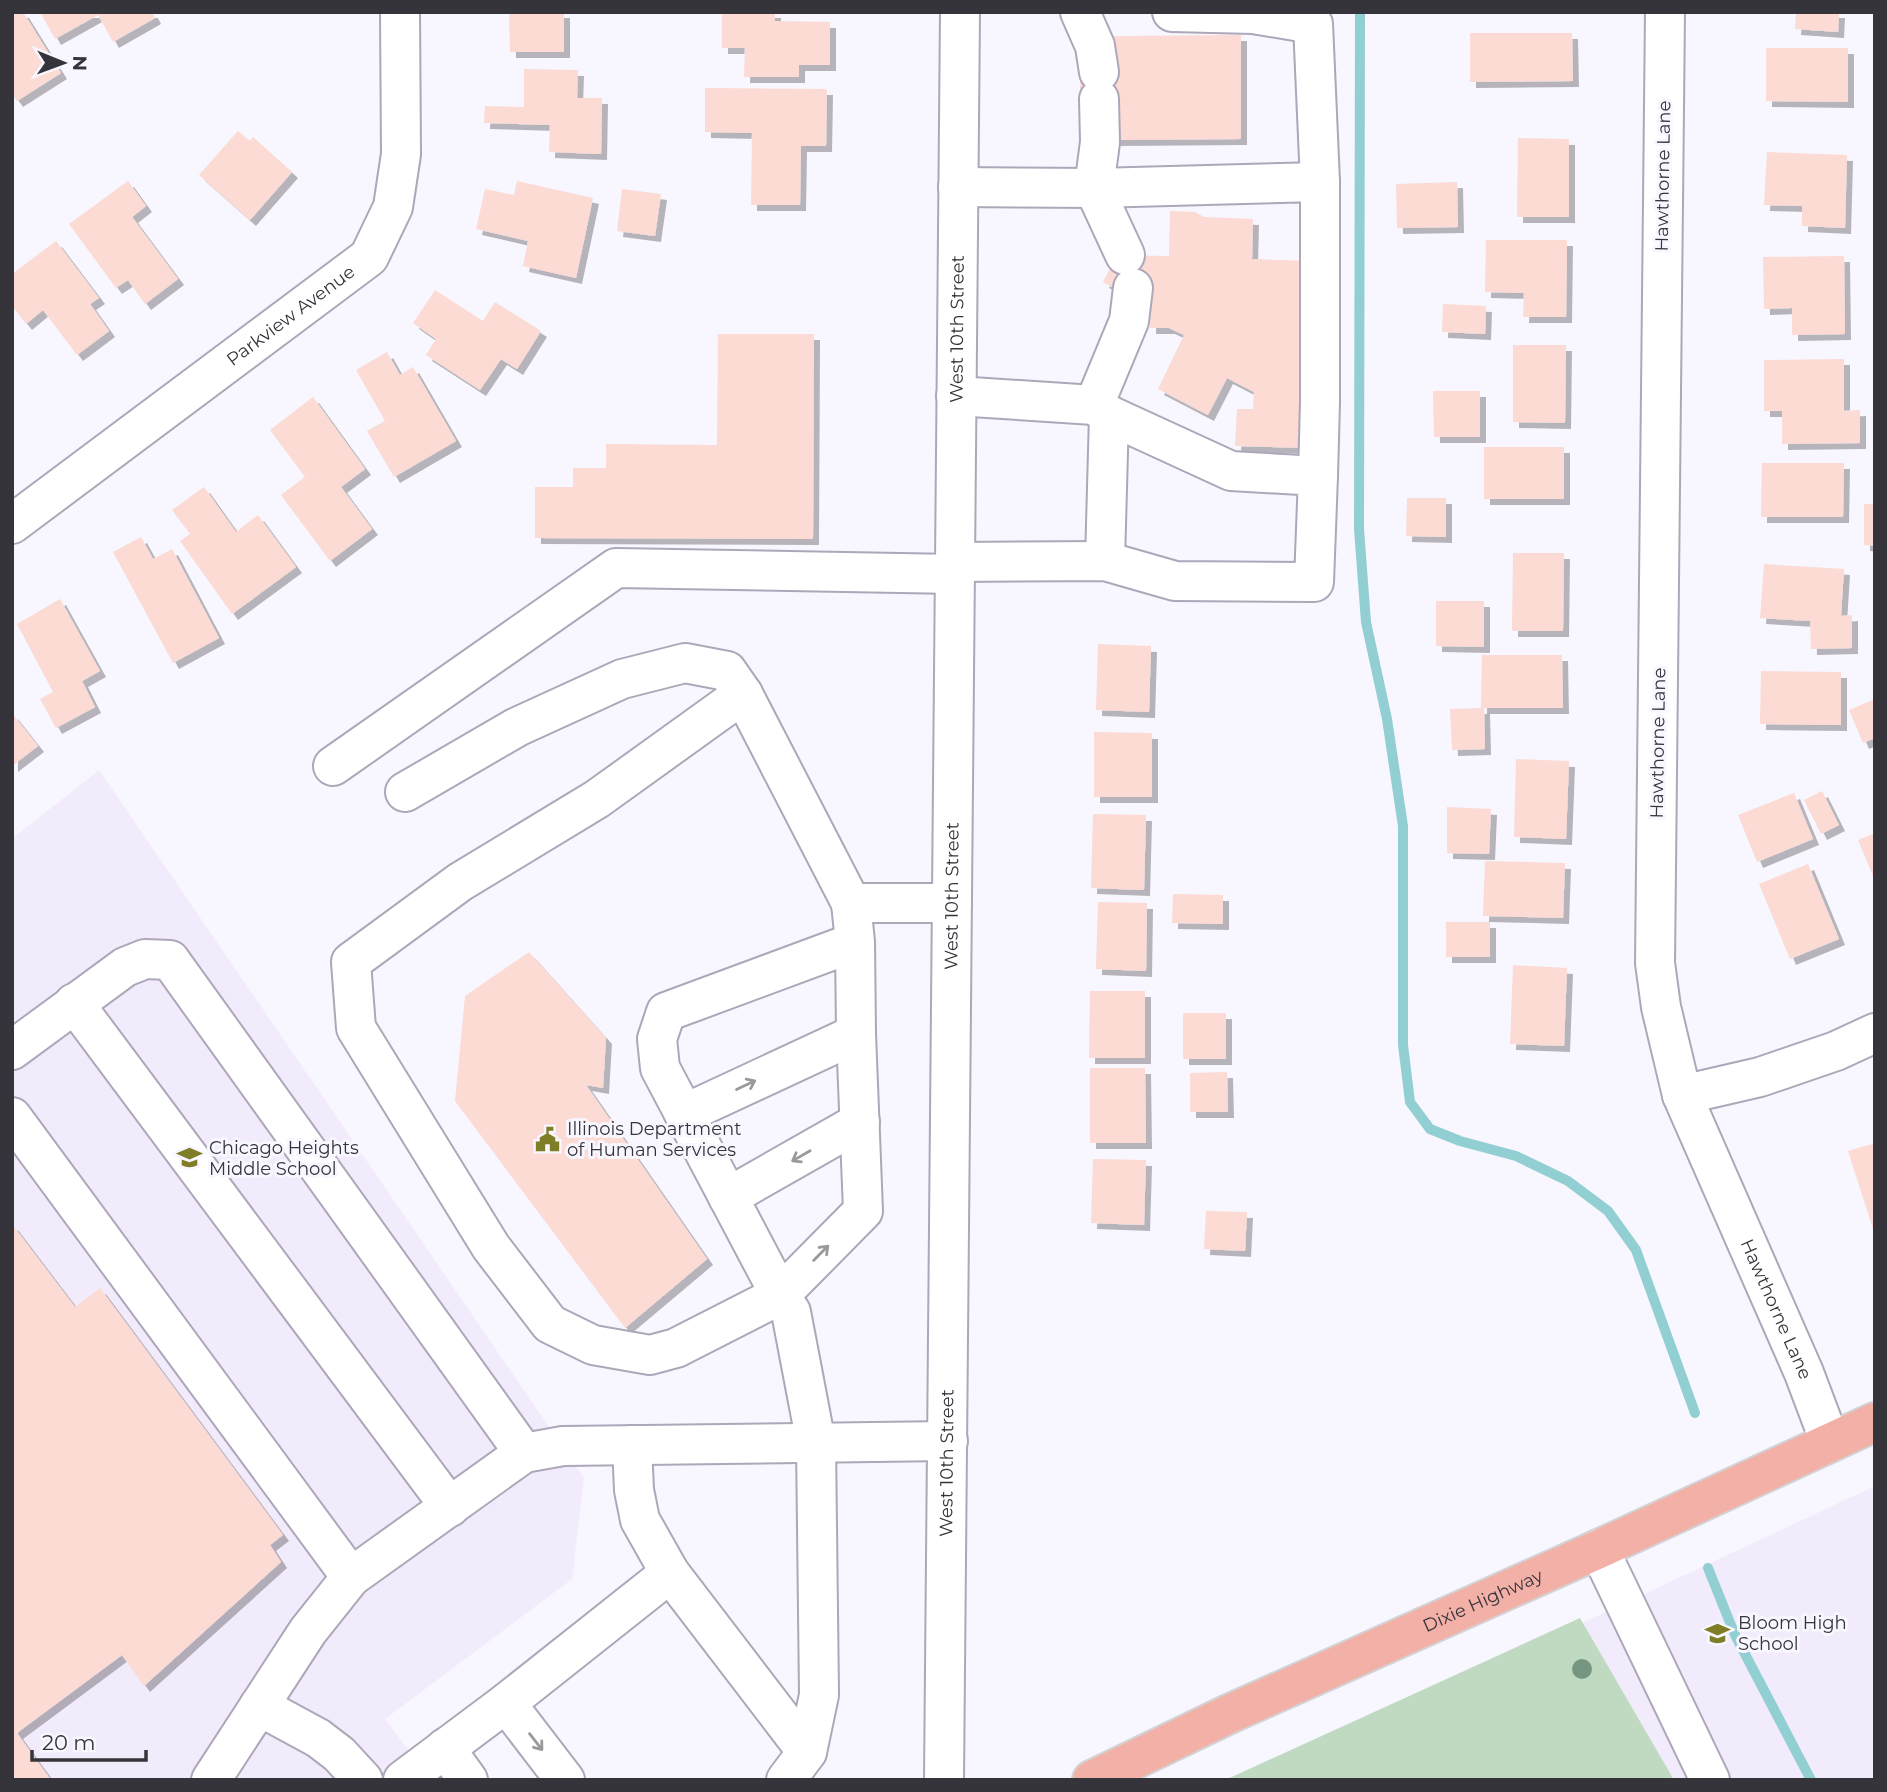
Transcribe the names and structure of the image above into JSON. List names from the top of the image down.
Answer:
{
  "streets": {
    "main road": ["Dixie Highway"],
    "street": ["Hawthorne Lane", "Parkview Avenue", "West 10th Street"]
  },
  "crossings": [
    ["Hawthorne Lane", "Dixie Highway"]
  ],
  "places": {
    "public building": ["Illinois Department of Human Services"],
    "school or university": ["Chicago Heights Middle School", "Bloom High School"]
  },
  "scale_bar": "20 m",
  "north": "right"
}
